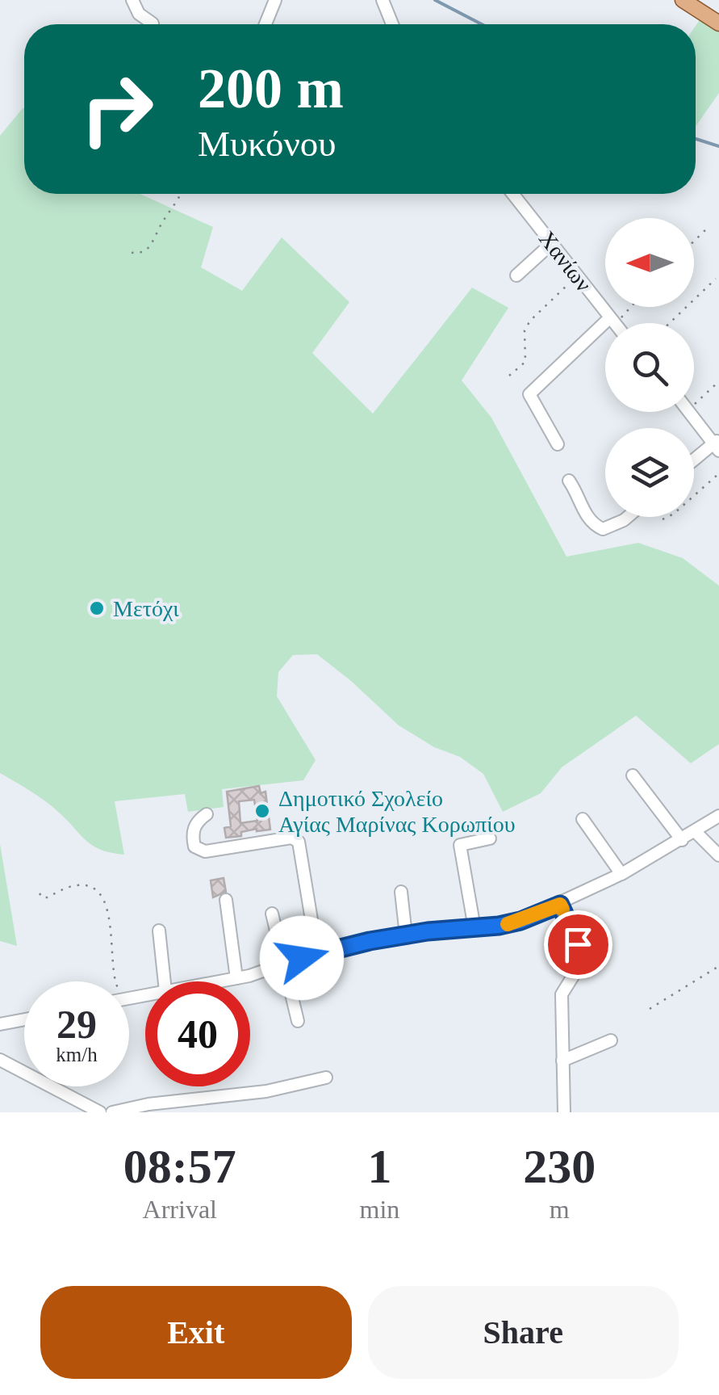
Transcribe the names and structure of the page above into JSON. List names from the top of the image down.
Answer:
{
  "streets": {
    "street": ["Χανίων"]
  },
  "places": ["Μετόχι", "Δημοτικό Σχολείο Αγίας Μαρίνας Κορωπίου"],
  "north": "left",
  "page": {
    "turn": ["200 m", "Μυκόνου"],
    "speed": "29 km/h",
    "limit": "40",
    "eta": [
      "08:57",
      "Arrival",
      "1",
      "min",
      "230",
      "m"
    ],
    "buttons": ["Exit", "Share"]
  }
}
